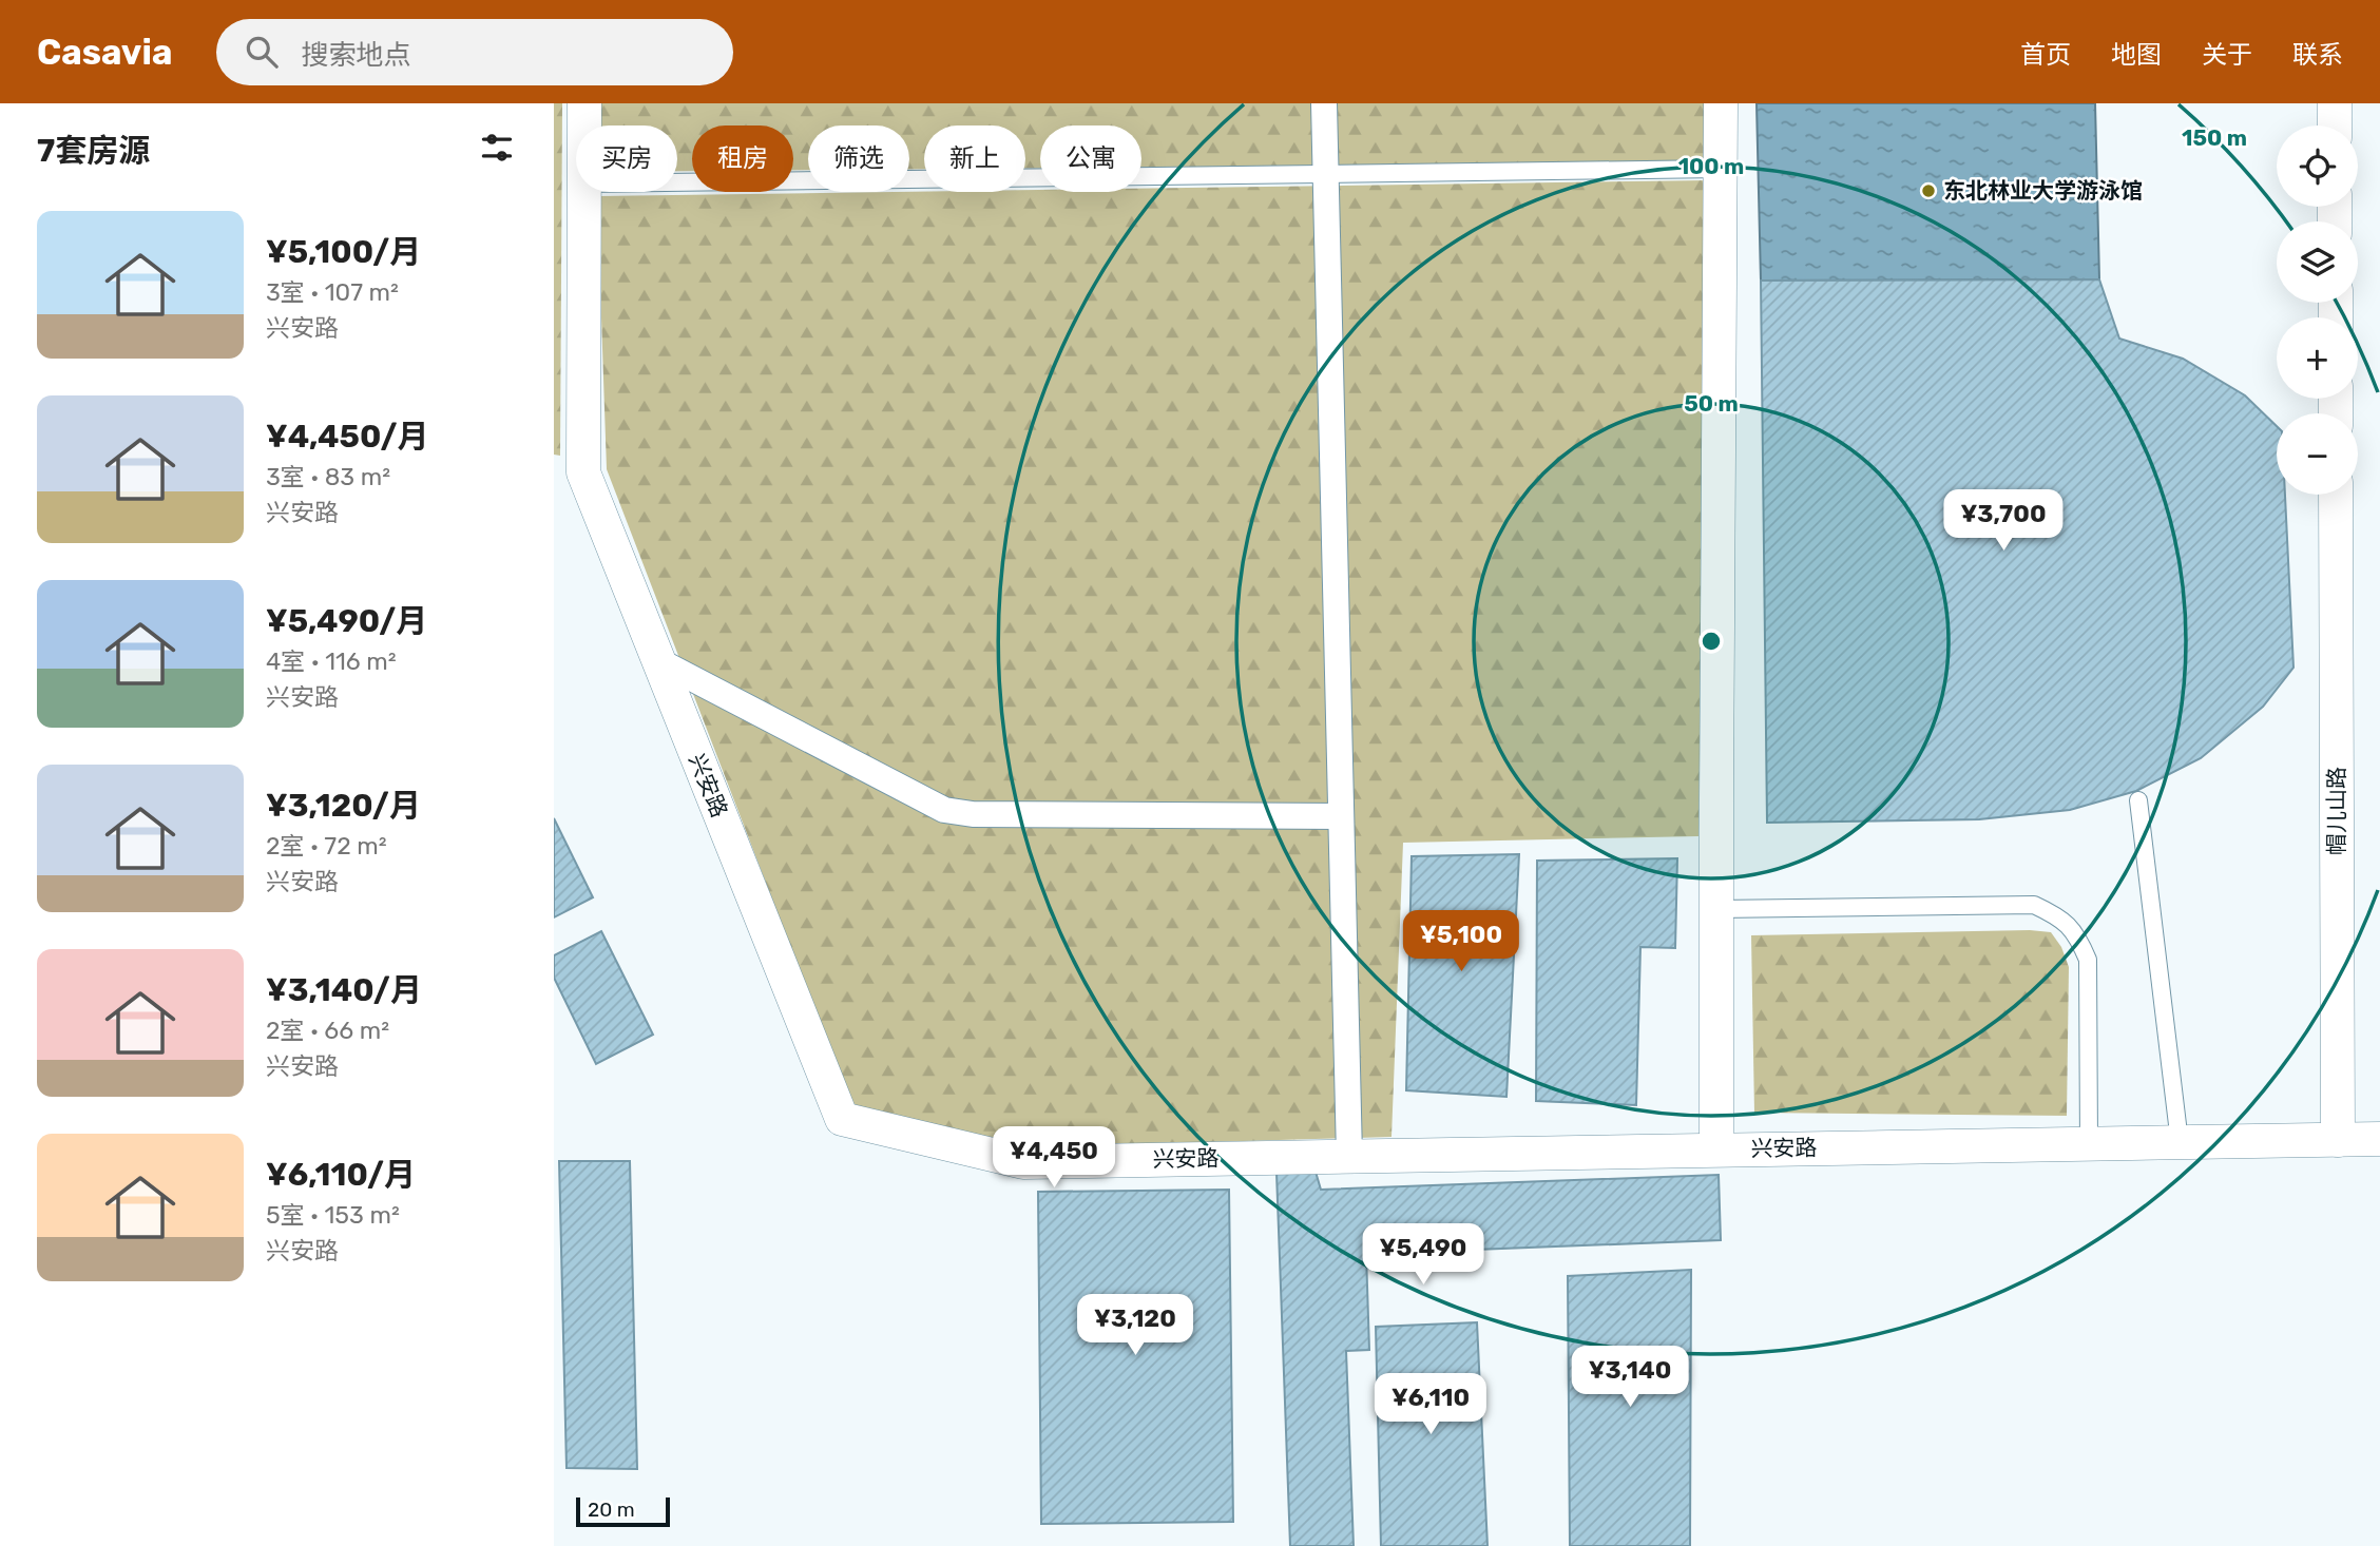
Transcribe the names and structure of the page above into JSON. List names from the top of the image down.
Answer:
{
  "streets": {
    "street": ["兴安路", "帽儿山路"]
  },
  "crossings": [
    ["兴安路", "帽儿山路"]
  ],
  "places": ["东北林业大学游泳馆"],
  "scale_bar": "20 m",
  "page": {
    "header": "Casavia",
    "search": "搜索地点",
    "nav": [
      "首页",
      "地图",
      "关于",
      "联系"
    ],
    "heading": "7套房源",
    "map_buttons": ["+", "−"],
    "chip": [
      "买房",
      "租房",
      "筛选",
      "新上",
      "公寓"
    ],
    "list": [
      {
        "name": "¥5,100/月",
        "note": "3室 · 107 m² · 兴安路"
      },
      {
        "name": "¥4,450/月",
        "note": "3室 · 83 m² · 兴安路"
      },
      {
        "name": "¥5,490/月",
        "note": "4室 · 116 m² · 兴安路"
      },
      {
        "name": "¥3,120/月",
        "note": "2室 · 72 m² · 兴安路"
      },
      {
        "name": "¥3,140/月",
        "note": "2室 · 66 m² · 兴安路"
      },
      {
        "name": "¥6,110/月",
        "note": "5室 · 153 m² · 兴安路"
      }
    ],
    "price": [
      "¥3,700",
      "¥5,100",
      "¥4,450",
      "¥5,490",
      "¥3,120",
      "¥3,140",
      "¥6,110"
    ],
    "scale": "20 m"
  },
  "rings": ["150 m", "100 m", "50 m"]
}
